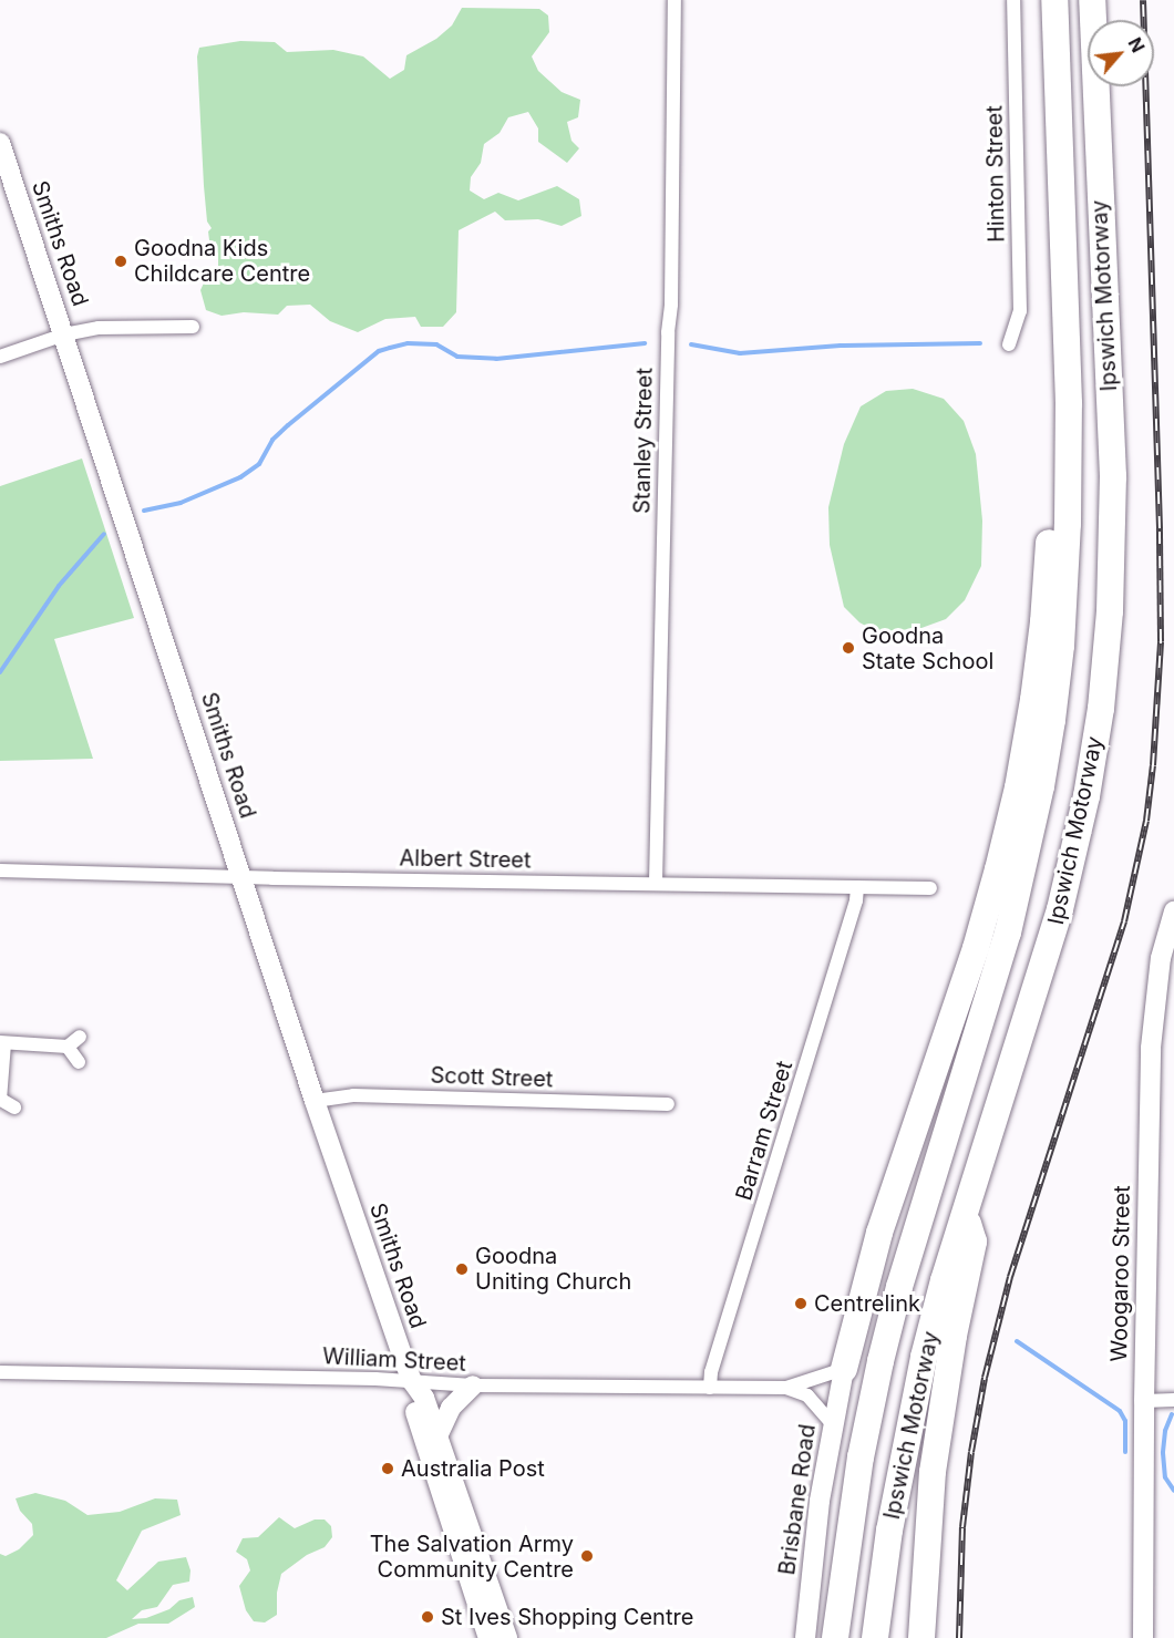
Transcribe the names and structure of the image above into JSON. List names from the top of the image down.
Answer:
{
  "streets": {
    "highway": ["Ipswich Motorway"],
    "street": [
      "Hinton Street",
      "Smiths Road",
      "Stanley Street",
      "Albert Street",
      "Scott Street",
      "Barram Street",
      "Woogaroo Street",
      "William Street",
      "Brisbane Road"
    ]
  },
  "crossings": [
    ["Smiths Road", "Albert Street"],
    ["Smiths Road", "Scott Street"],
    ["Smiths Road", "William Street"],
    ["Stanley Street", "Albert Street"],
    ["Albert Street", "Barram Street"],
    ["Barram Street", "William Street"],
    ["William Street", "Brisbane Road"]
  ],
  "places": [
    "Goodna Kids Childcare Centre",
    "Goodna State School",
    "Goodna Uniting Church",
    "Centrelink",
    "Australia Post",
    "The Salvation Army Community Centre",
    "St Ives Shopping Centre"
  ],
  "north": "top right"
}
